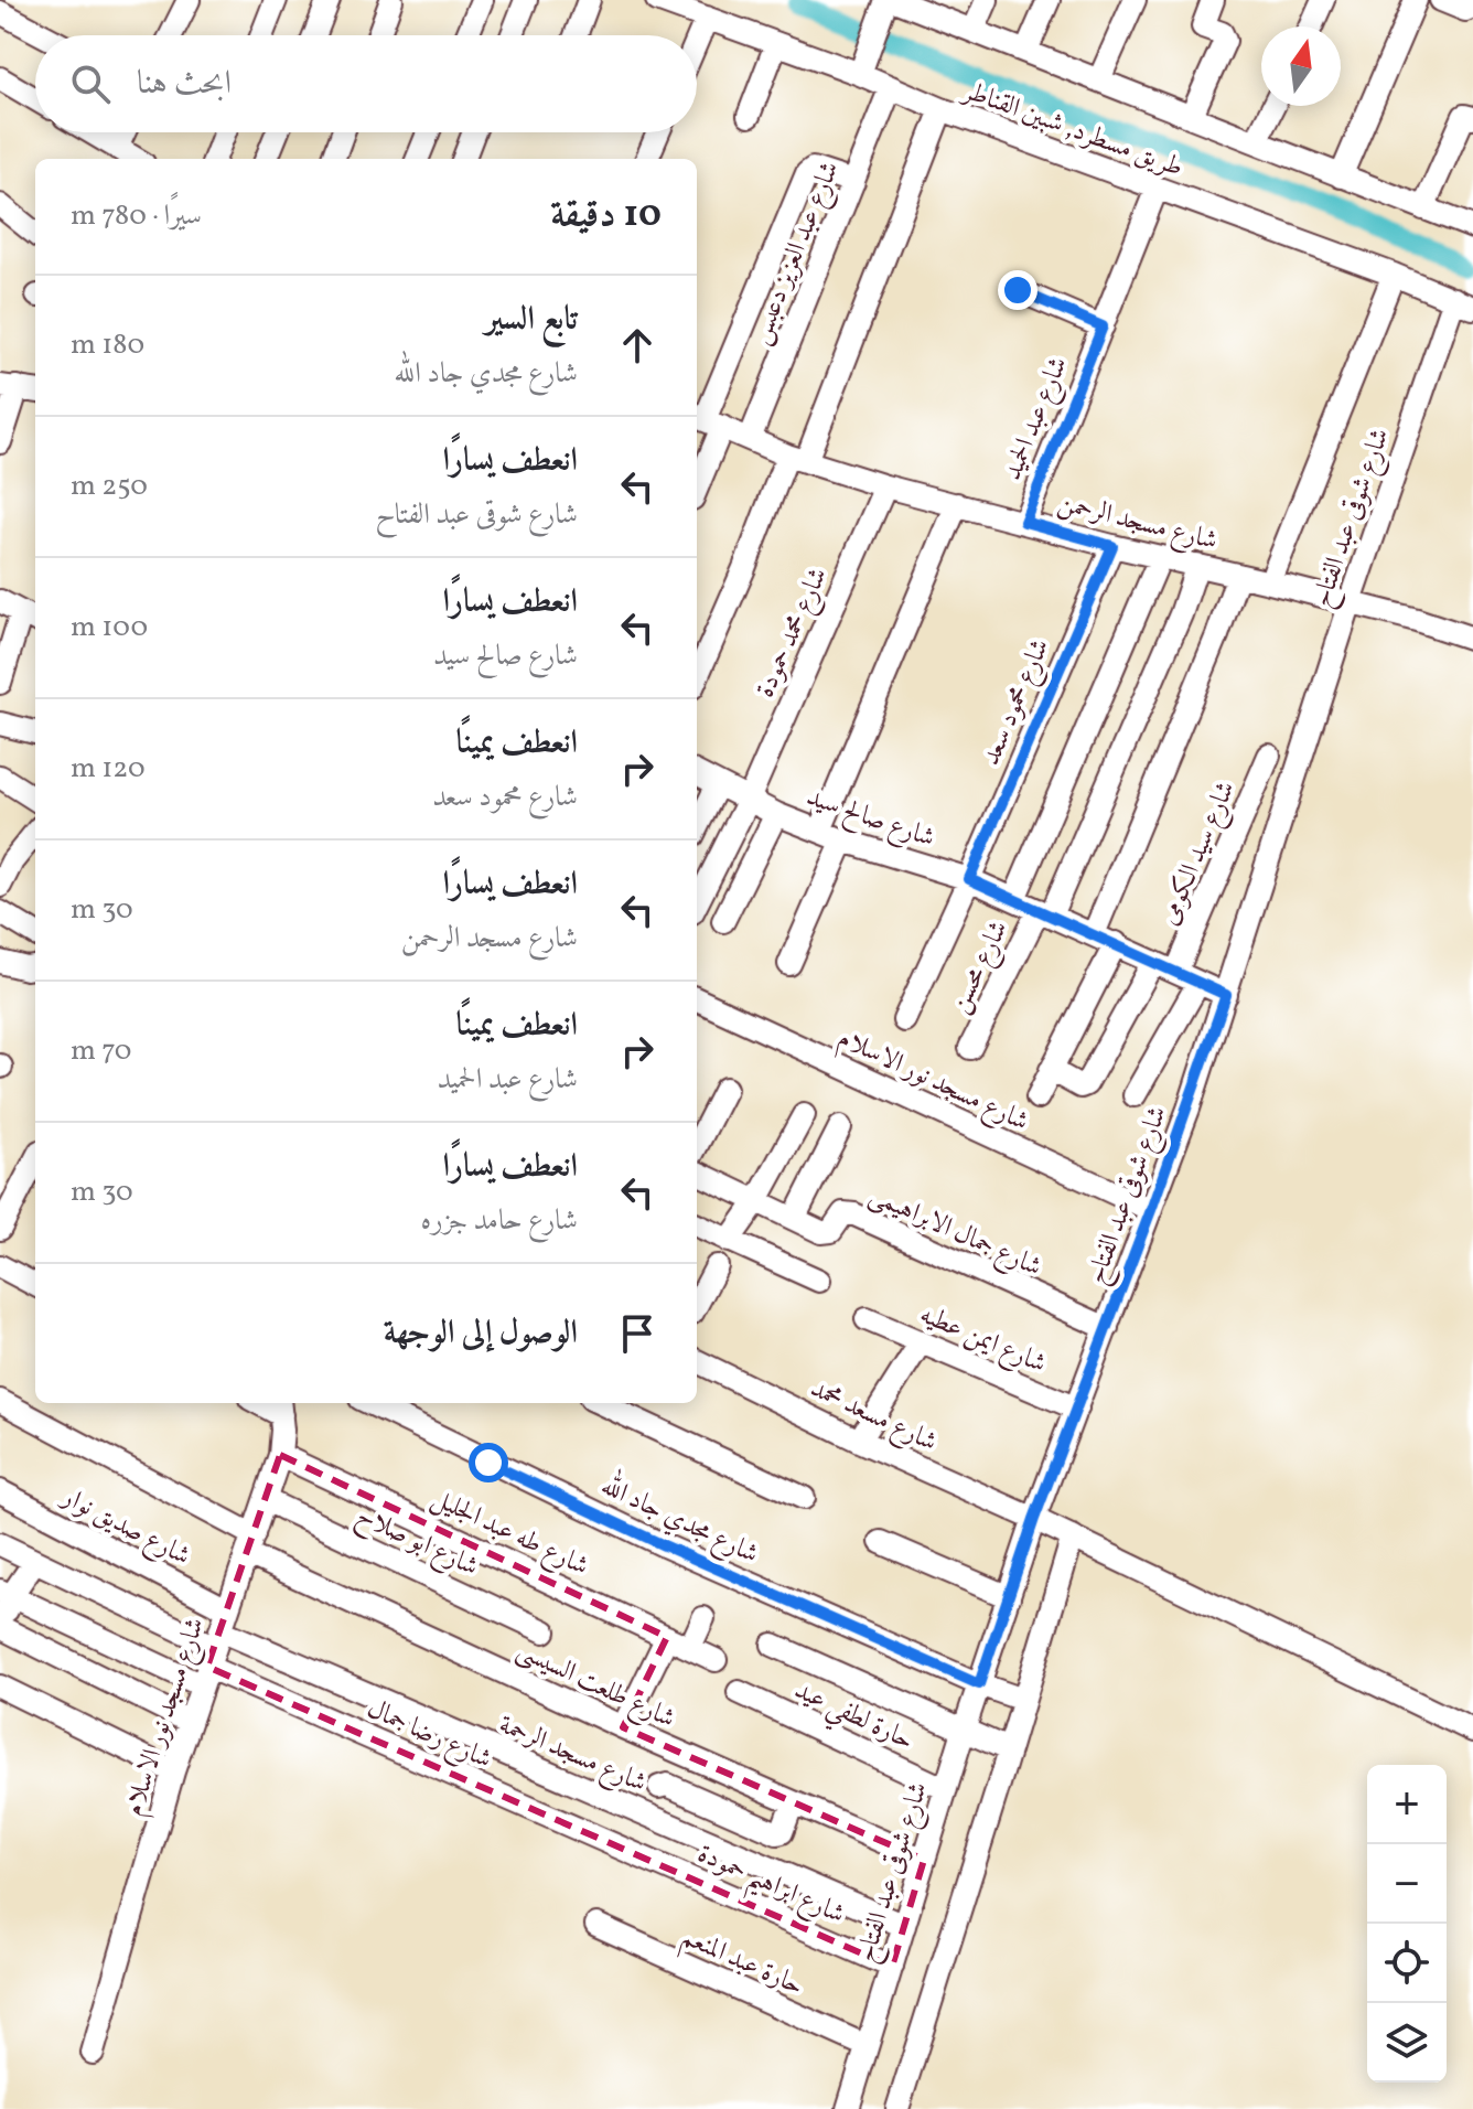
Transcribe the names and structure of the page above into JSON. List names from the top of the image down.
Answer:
{
  "streets": {
    "street": [
      "طريق مسطرد, شبين القناطر",
      "شارع عبد العزيز دعبس",
      "شارع عبد الحميد",
      "شارع شوقى عبد الفتاح",
      "شارع مسجد الرحمن",
      "شارع محمد حمودة",
      "شارع محمود سعد",
      "شارع صالح سيد",
      "شارع سيد الكومى",
      "شارع محسن",
      "شارع مسجد نور الاسلام",
      "شارع جمال الابراهيمى",
      "شارع ايمن عطيه",
      "شارع مسعد محمد",
      "شارع مجدي جاد الله",
      "شارع صديق نوار",
      "شارع طه عبد الجليل",
      "شارع ابو صلاح",
      "شارع طلعت السيسى",
      "حارة لطفي عيد",
      "شارع رضا جمال",
      "شارع مسجد الرحمة",
      "شارع ابراهيم حمودة",
      "حارة عبد المنعم"
    ]
  },
  "crossings": [
    ["طريق مسطرد, شبين القناطر", "شارع عبد العزيز دعبس"],
    ["طريق مسطرد, شبين القناطر", "شارع عبد الحميد"],
    ["طريق مسطرد, شبين القناطر", "شارع شوقى عبد الفتاح"],
    ["شارع عبد العزيز دعبس", "شارع مسجد الرحمن"],
    ["شارع عبد الحميد", "شارع مسجد الرحمن"],
    ["شارع شوقى عبد الفتاح", "شارع مسجد الرحمن"],
    ["شارع شوقى عبد الفتاح", "شارع صالح سيد"],
    ["شارع شوقى عبد الفتاح", "شارع مسجد نور الاسلام"],
    ["شارع شوقى عبد الفتاح", "شارع جمال الابراهيمى"],
    ["شارع شوقى عبد الفتاح", "شارع ايمن عطيه"],
    ["شارع شوقى عبد الفتاح", "شارع مسعد محمد"],
    ["شارع شوقى عبد الفتاح", "شارع مجدي جاد الله"],
    ["شارع شوقى عبد الفتاح", "شارع طلعت السيسى"],
    ["شارع شوقى عبد الفتاح", "حارة لطفي عيد"],
    ["شارع شوقى عبد الفتاح", "شارع مسجد الرحمة"],
    ["شارع شوقى عبد الفتاح", "شارع ابراهيم حمودة"],
    ["شارع شوقى عبد الفتاح", "حارة عبد المنعم"],
    ["شارع مسجد الرحمن", "شارع محمد حمودة"],
    ["شارع مسجد الرحمن", "شارع محمود سعد"],
    ["شارع مسجد الرحمن", "شارع محسن"],
    ["شارع محمد حمودة", "شارع صالح سيد"],
    ["شارع محمود سعد", "شارع صالح سيد"],
    ["شارع صالح سيد", "شارع سيد الكومى"],
    ["شارع صالح سيد", "شارع محسن"],
    ["شارع مسجد نور الاسلام", "شارع صديق نوار"],
    ["شارع مسجد نور الاسلام", "شارع طه عبد الجليل"],
    ["شارع مسجد نور الاسلام", "شارع ابو صلاح"],
    ["شارع مسجد نور الاسلام", "شارع طلعت السيسى"],
    ["شارع مسجد نور الاسلام", "شارع رضا جمال"],
    ["شارع مسجد نور الاسلام", "شارع مسجد الرحمة"],
    ["شارع صديق نوار", "شارع رضا جمال"],
    ["شارع صديق نوار", "شارع مسجد الرحمة"],
    ["شارع رضا جمال", "شارع مسجد الرحمة"],
    ["شارع رضا جمال", "شارع ابراهيم حمودة"]
  ],
  "north": "top",
  "page": {
    "search": "ابحث هنا",
    "heading": ["10 دقيقة", "سيرًا · 780 m"],
    "list": [
      ["تابع السير", "شارع مجدي جاد الله", "180 m"],
      ["انعطف يسارًا", "شارع شوقى عبد الفتاح", "250 m"],
      ["انعطف يسارًا", "شارع صالح سيد", "100 m"],
      ["انعطف يمينًا", "شارع محمود سعد", "120 m"],
      ["انعطف يسارًا", "شارع مسجد الرحمن", "30 m"],
      ["انعطف يمينًا", "شارع عبد الحميد", "70 m"],
      ["انعطف يسارًا", "شارع حامد جزره", "30 m"],
      "الوصول إلى الوجهة"
    ],
    "map_buttons": ["+", "−"]
  }
}
